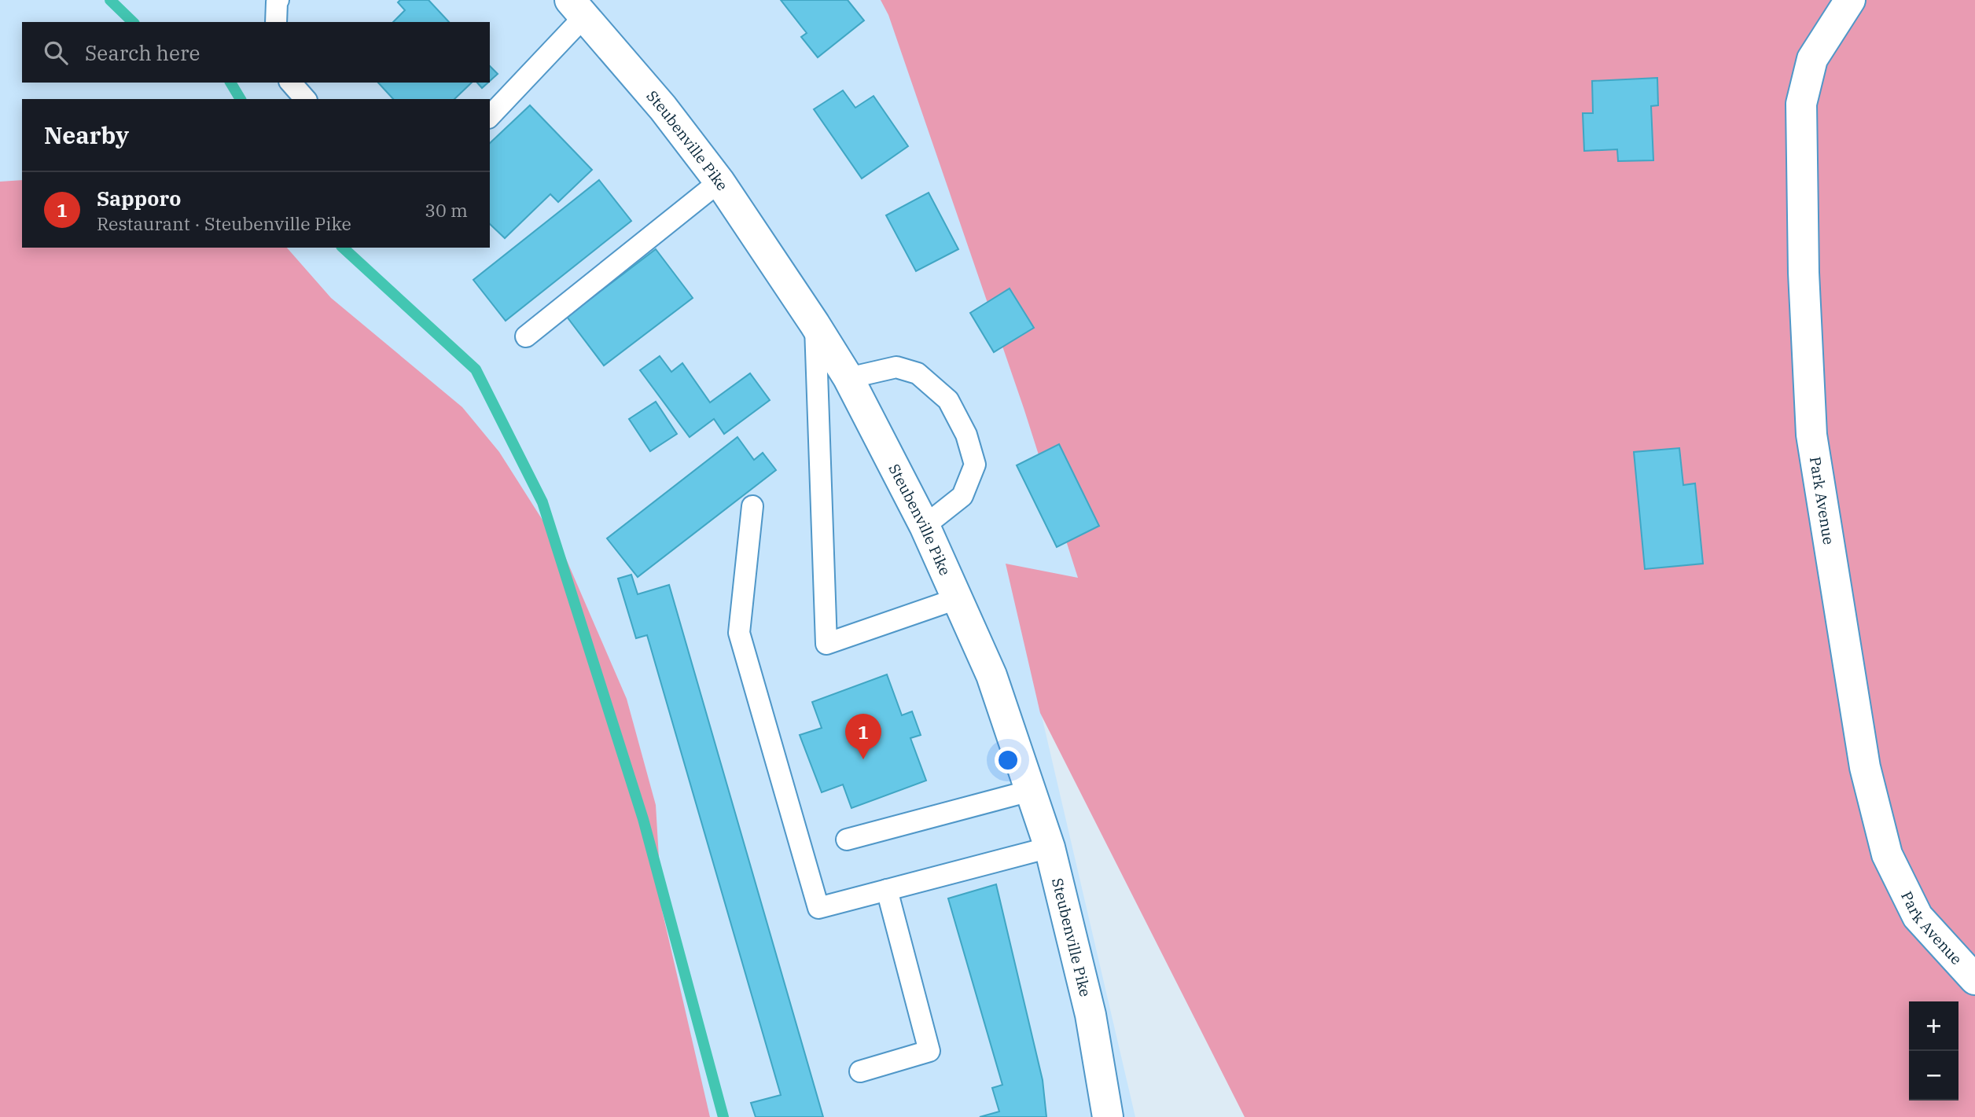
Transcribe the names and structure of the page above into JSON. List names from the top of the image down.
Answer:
{
  "streets": {
    "main road": ["Steubenville Pike", "Park Avenue"]
  },
  "page": {
    "search": "Search here",
    "heading": "Nearby",
    "list": [
      {
        "mark": "1",
        "name": "Sapporo",
        "note": "Restaurant · Steubenville Pike",
        "value": "30 m"
      }
    ],
    "pins": "1",
    "map_buttons": ["+", "−"]
  }
}
